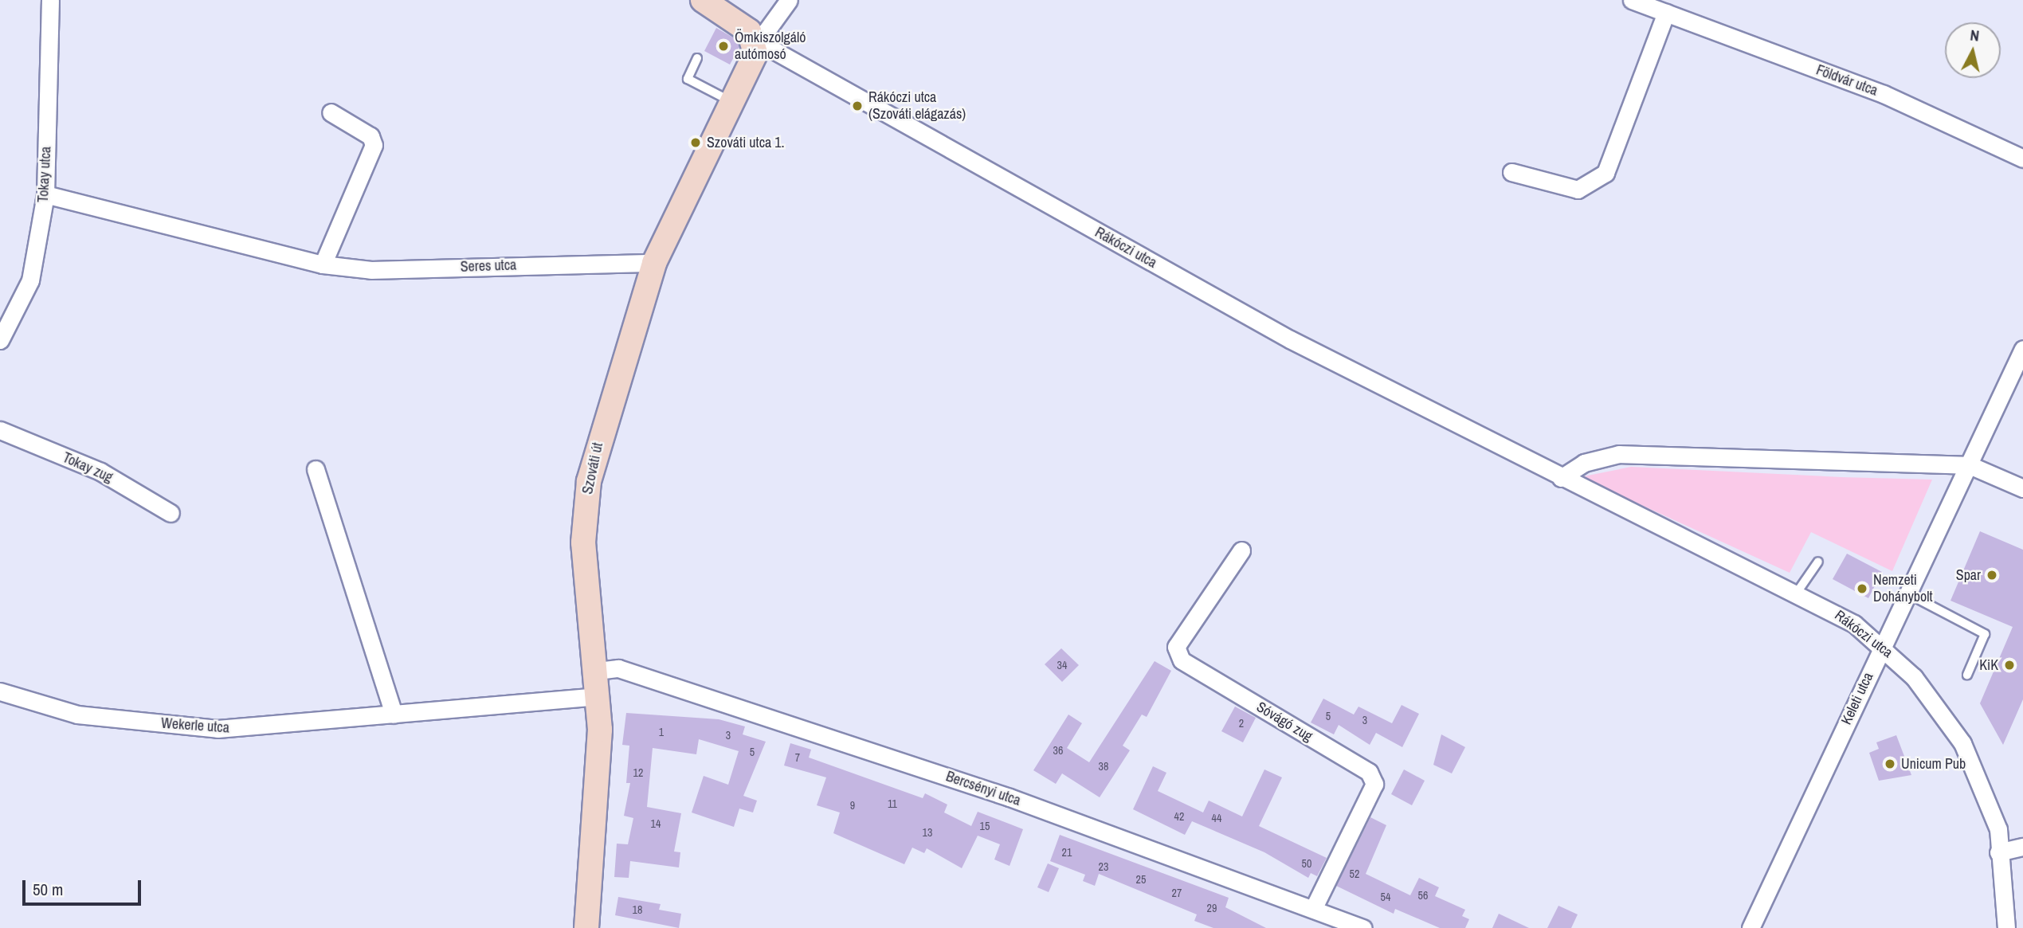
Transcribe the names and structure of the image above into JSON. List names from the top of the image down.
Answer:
{
  "streets": {
    "main road": ["Rákóczi utca", "Szováti út"],
    "street": [
      "Földvár utca",
      "Tokay utca",
      "Seres utca",
      "Tokay zug",
      "Keleti utca",
      "Sóvágó zug",
      "Wekerle utca",
      "Bercsényi utca"
    ]
  },
  "crossings": [
    ["Tokay utca", "Seres utca"],
    ["Rákóczi utca", "Szováti út"],
    ["Rákóczi utca", "Keleti utca"],
    ["Seres utca", "Szováti út"],
    ["Szováti út", "Wekerle utca"],
    ["Szováti út", "Bercsényi utca"],
    ["Sóvágó zug", "Bercsényi utca"]
  ],
  "places": [
    "Ömkiszolgáló autómosó",
    "Rákóczi utca (Szováti elágazás)",
    "Szováti utca 1.",
    "Spar",
    "Nemzeti Dohánybolt",
    "KiK",
    "Unicum Pub"
  ],
  "house_numbers": [
    "34",
    "5",
    "3",
    "2",
    "1",
    "3",
    "36",
    "5",
    "7",
    "38",
    "12",
    "11",
    "9",
    "42",
    "44",
    "14",
    "15",
    "13",
    "21",
    "50",
    "23",
    "52",
    "25",
    "27",
    "56",
    "54",
    "29",
    "18"
  ],
  "scale_bar": "50 m",
  "north": "top"
}
